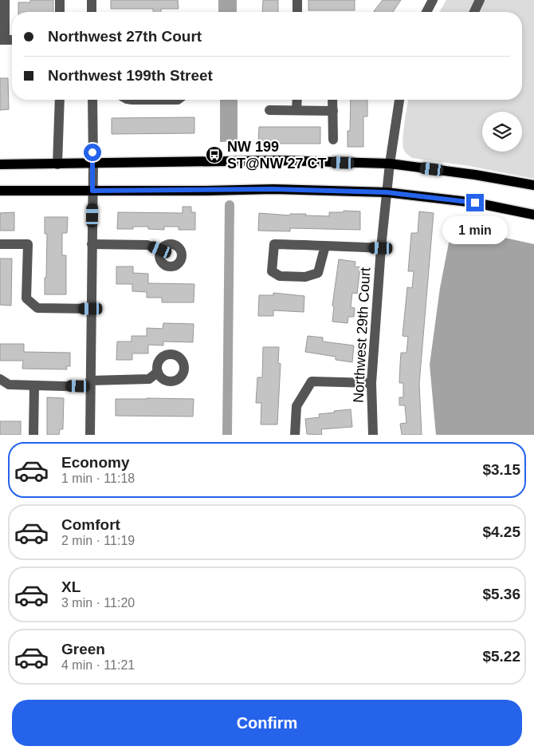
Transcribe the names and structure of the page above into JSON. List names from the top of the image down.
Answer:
{
  "streets": {
    "street": ["Northwest 29th Court"]
  },
  "places": {
    "bus stop": ["NW 199 ST@NW 27 CT"]
  },
  "page": {
    "banner": ["Northwest 27th Court", "Northwest 199th Street"],
    "bubble": "1 min",
    "list": [
      {
        "name": "Economy",
        "note": "1 min · 11:18",
        "value": "$3.15"
      },
      {
        "name": "Comfort",
        "note": "2 min · 11:19",
        "value": "$4.25"
      },
      {
        "name": "XL",
        "note": "3 min · 11:20",
        "value": "$5.36"
      },
      {
        "name": "Green",
        "note": "4 min · 11:21",
        "value": "$5.22"
      }
    ],
    "buttons": "Confirm"
  }
}
